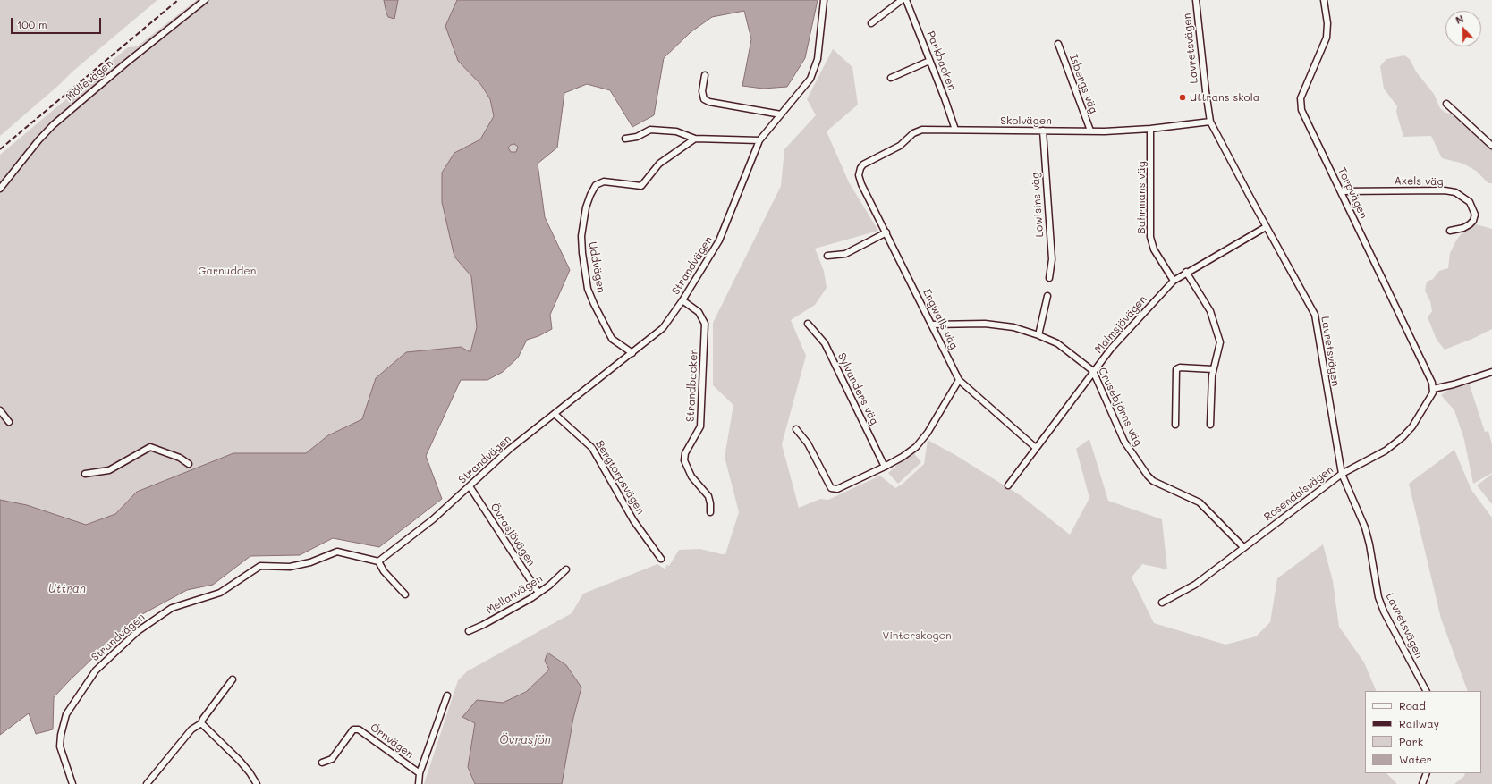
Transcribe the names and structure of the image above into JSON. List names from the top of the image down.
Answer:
{
  "streets": {
    "street": [
      "Lavretsvägen",
      "Parkbacken",
      "Möllevägen",
      "Isbergs väg",
      "Skolvägen",
      "Axels väg",
      "Torpvägen",
      "Bahrmans väg",
      "Lowisins väg",
      "Strandvägen",
      "Uddvägen",
      "Engwalls väg",
      "Malmsjövägen",
      "Strandbacken",
      "Sylvanders väg",
      "Crusebjörns väg",
      "Bergtorpsvägen",
      "Rosendalsvägen",
      "Övrasjövägen",
      "Mellanvägen",
      "Örnvägen"
    ]
  },
  "crossings": [
    ["Lavretsvägen", "Skolvägen"],
    ["Lavretsvägen", "Malmsjövägen"],
    ["Lavretsvägen", "Rosendalsvägen"],
    ["Parkbacken", "Skolvägen"],
    ["Isbergs väg", "Skolvägen"],
    ["Skolvägen", "Bahrmans väg"],
    ["Skolvägen", "Lowisins väg"],
    ["Skolvägen", "Engwalls väg"],
    ["Axels väg", "Torpvägen"],
    ["Torpvägen", "Rosendalsvägen"],
    ["Bahrmans väg", "Malmsjövägen"],
    ["Strandvägen", "Uddvägen"],
    ["Strandvägen", "Strandbacken"],
    ["Strandvägen", "Bergtorpsvägen"],
    ["Strandvägen", "Övrasjövägen"],
    ["Engwalls väg", "Malmsjövägen"],
    ["Engwalls väg", "Crusebjörns väg"],
    ["Malmsjövägen", "Crusebjörns väg"],
    ["Crusebjörns väg", "Rosendalsvägen"],
    ["Övrasjövägen", "Mellanvägen"]
  ],
  "water": ["Uttran", "Övrasjön"],
  "parks": ["Garnudden", "Vinterskogen"],
  "places": ["Uttrans skola"],
  "legend": [
    "Road",
    "Railway",
    "Park",
    "Water"
  ],
  "scale_bar": "100 m",
  "north": "top"
}
